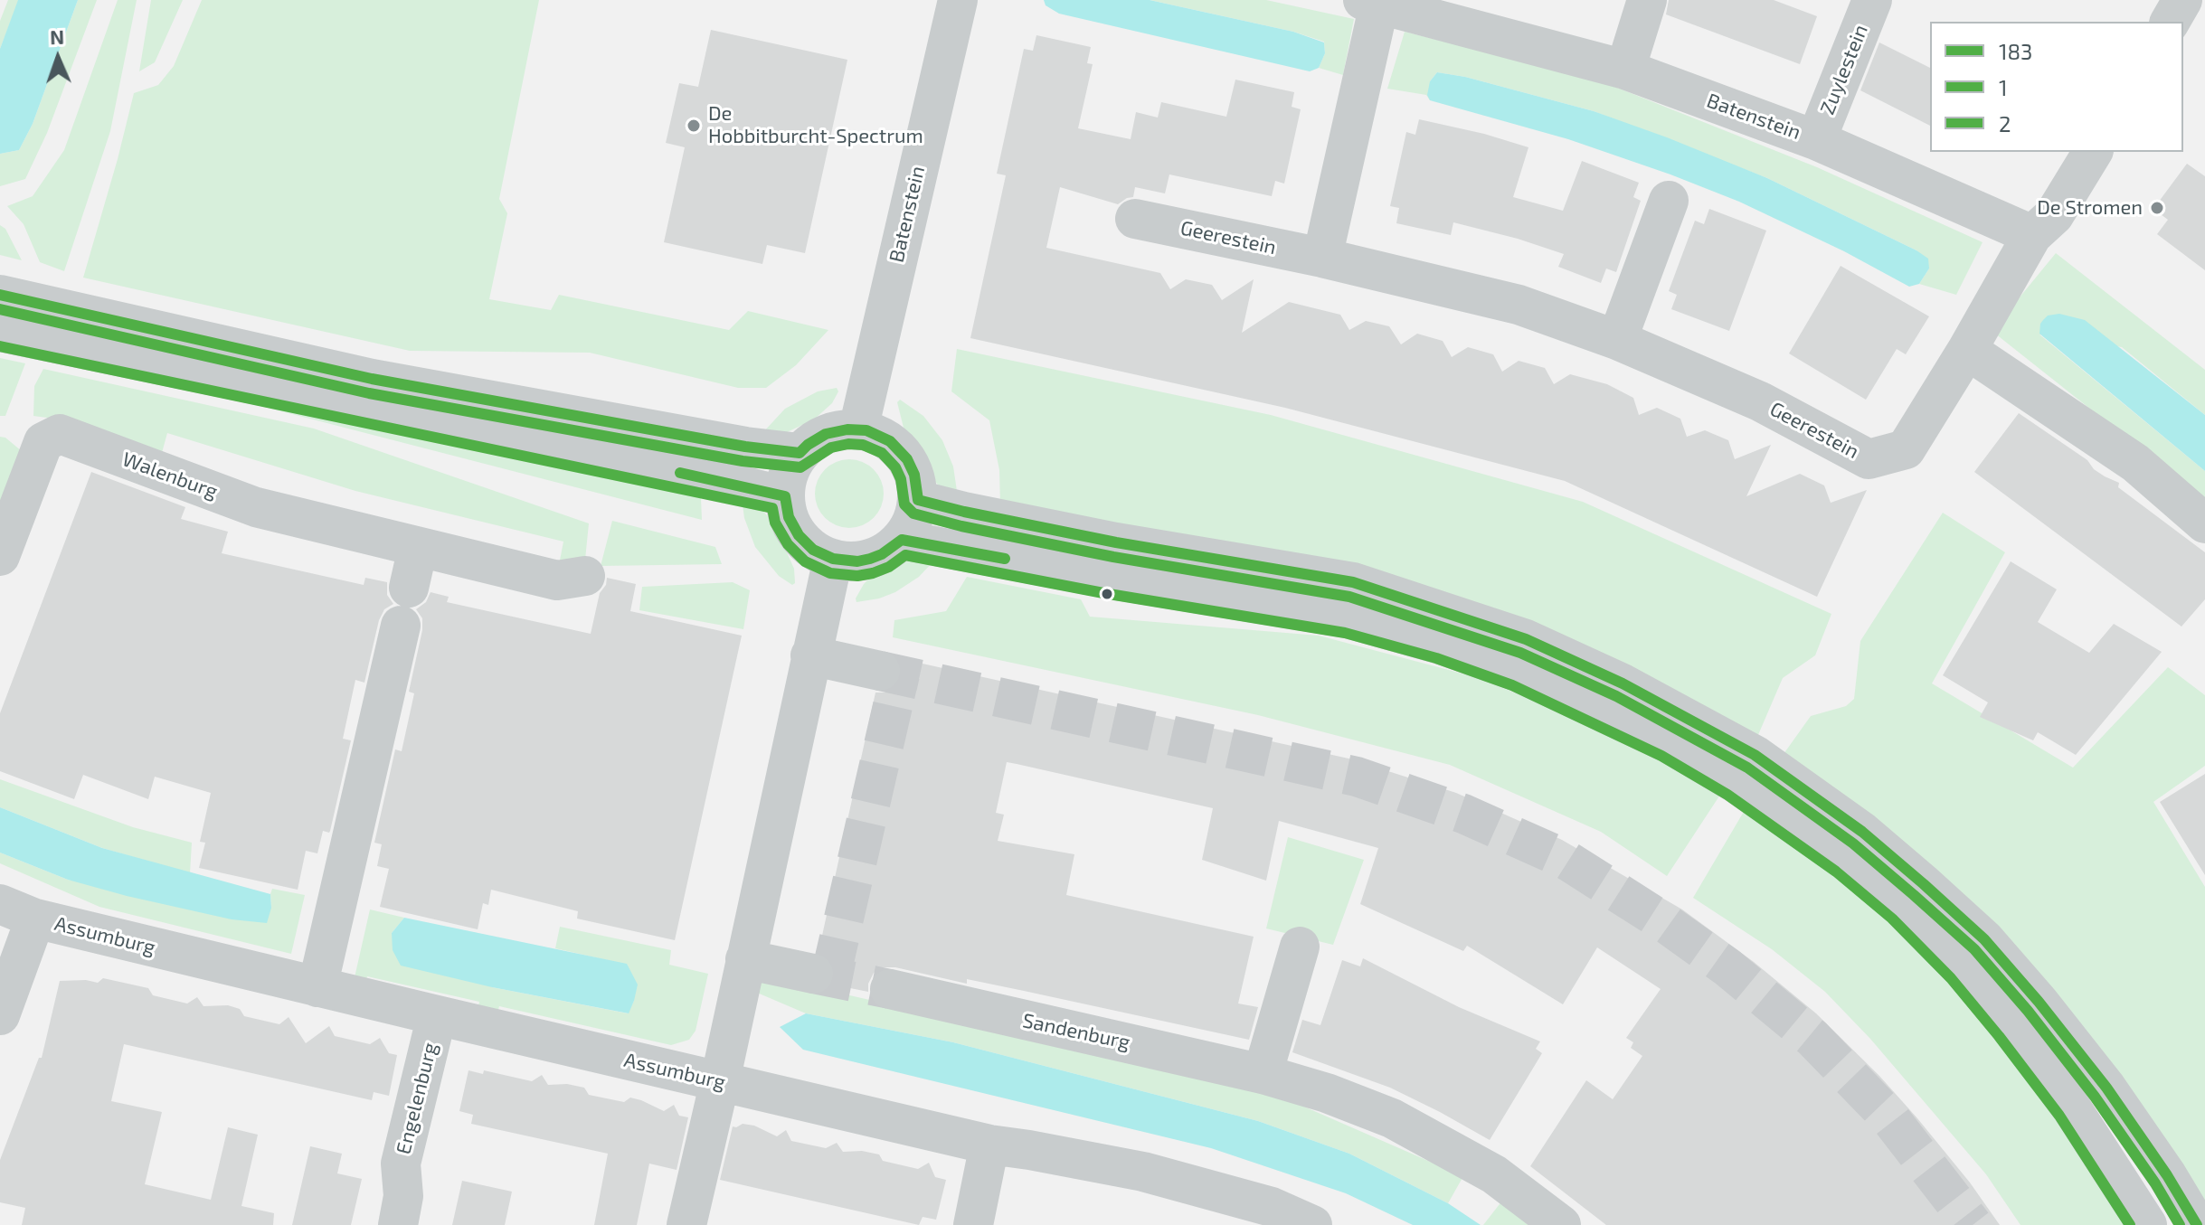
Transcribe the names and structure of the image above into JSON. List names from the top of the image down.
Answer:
{
  "streets": {
    "street": [
      "Zuylestein",
      "Batenstein",
      "Geerestein",
      "Walenburg",
      "Assumburg",
      "Sandenburg",
      "Engelenburg"
    ]
  },
  "crossings": [
    ["Zuylestein", "Batenstein"],
    ["Batenstein", "Geerestein"],
    ["Assumburg", "Engelenburg"]
  ],
  "places": ["De Hobbitburcht-Spectrum", "De Stromen"],
  "lines": ["transit line 183", "transit line 1", "transit line 2"],
  "legend": ["183", "1", "2"],
  "north": "top"
}
